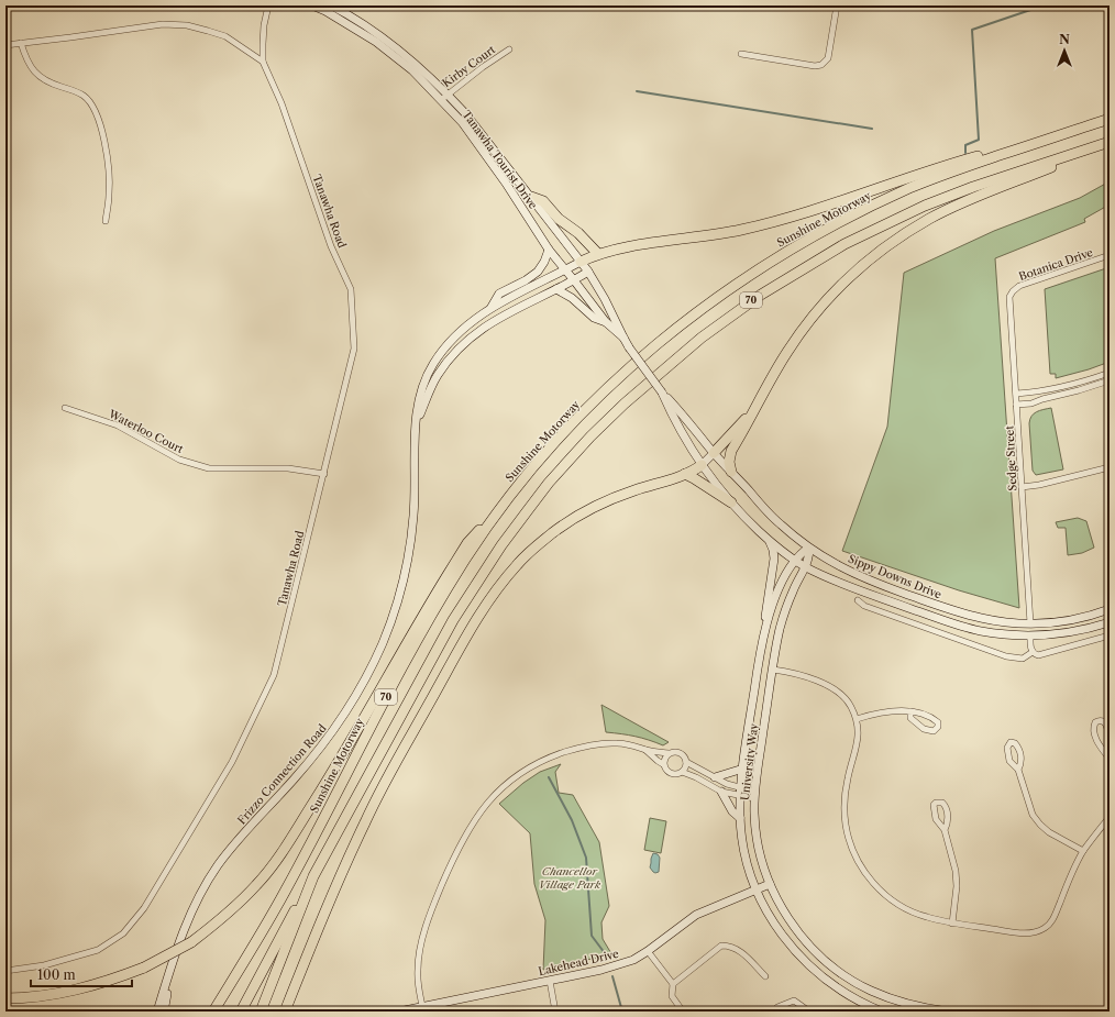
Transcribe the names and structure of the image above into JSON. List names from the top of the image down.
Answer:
{
  "streets": {
    "highway": ["Sunshine Motorway", "70"],
    "main road": [
      "Tanawha Tourist Drive",
      "Sippy Downs Drive",
      "University Way",
      "Frizzo Connection Road",
      "Lakehead Drive"
    ],
    "street": [
      "Kirby Court",
      "Tanawha Road",
      "Botanica Drive",
      "Waterloo Court",
      "Sedge Street"
    ]
  },
  "crossings": [
    ["Kirby Court", "Tanawha Tourist Drive"],
    ["Tanawha Tourist Drive", "Sippy Downs Drive"],
    ["Tanawha Tourist Drive", "Frizzo Connection Road"],
    ["Tanawha Road", "Waterloo Court"],
    ["Botanica Drive", "Sedge Street"],
    ["Sedge Street", "Sippy Downs Drive"],
    ["Sippy Downs Drive", "University Way"],
    ["University Way", "Lakehead Drive"]
  ],
  "parks": ["Chancellor Village Park"],
  "scale_bar": "100 m",
  "north": "top"
}
